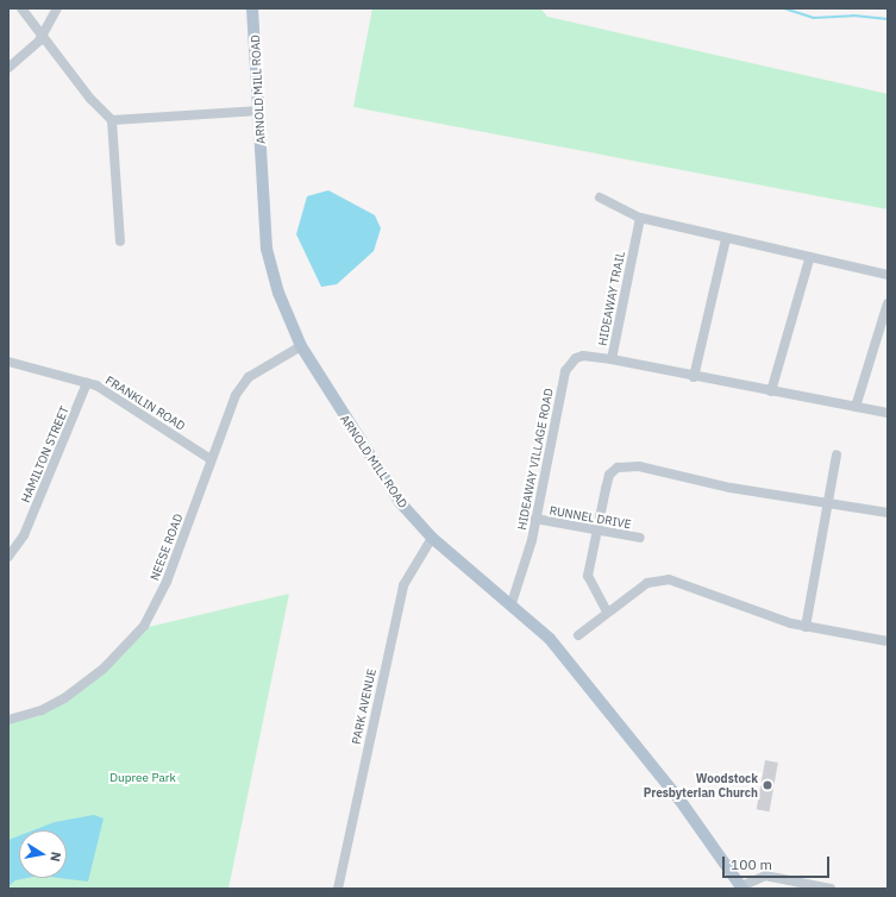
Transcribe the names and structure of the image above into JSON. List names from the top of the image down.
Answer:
{
  "streets": {
    "main road": ["ARNOLD MILL ROAD"],
    "street": [
      "HIDEAWAY TRAIL",
      "FRANKLIN ROAD",
      "HAMILTON STREET",
      "HIDEAWAY VILLAGE ROAD",
      "RUNNEL DRIVE",
      "NEESE ROAD",
      "PARK AVENUE"
    ]
  },
  "crossings": [
    ["ARNOLD MILL ROAD", "HIDEAWAY VILLAGE ROAD"],
    ["ARNOLD MILL ROAD", "NEESE ROAD"],
    ["ARNOLD MILL ROAD", "PARK AVENUE"],
    ["HIDEAWAY TRAIL", "HIDEAWAY VILLAGE ROAD"],
    ["FRANKLIN ROAD", "HAMILTON STREET"],
    ["FRANKLIN ROAD", "NEESE ROAD"],
    ["HIDEAWAY VILLAGE ROAD", "RUNNEL DRIVE"]
  ],
  "parks": ["Dupree Park"],
  "places": ["Woodstock Presbyterian Church"],
  "scale_bar": "100 m",
  "north": "right"
}
